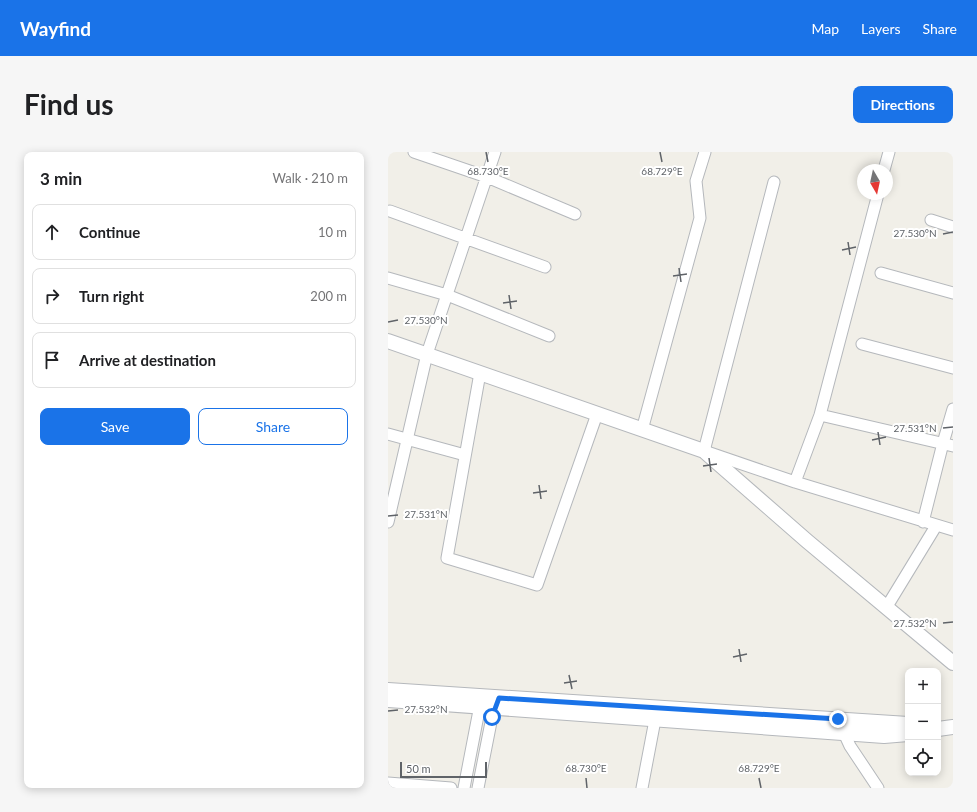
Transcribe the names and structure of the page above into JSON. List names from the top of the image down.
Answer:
{
  "scale_bar": "50 m",
  "north": "bottom",
  "page": {
    "header": "Wayfind",
    "nav": ["Map", "Layers", "Share"],
    "buttons": [
      "Directions",
      ["Save", "Share"]
    ],
    "title": "Find us",
    "heading": ["3 min", "Walk · 210 m"],
    "list": [
      ["Continue", "10 m"],
      ["Turn right", "200 m"],
      "Arrive at destination"
    ],
    "map_buttons": ["+", "−"],
    "scale": "50 m"
  },
  "coordinates": [
    "68.730°E",
    "68.729°E",
    "27.530°N",
    "27.531°N",
    "27.532°N"
  ]
}
